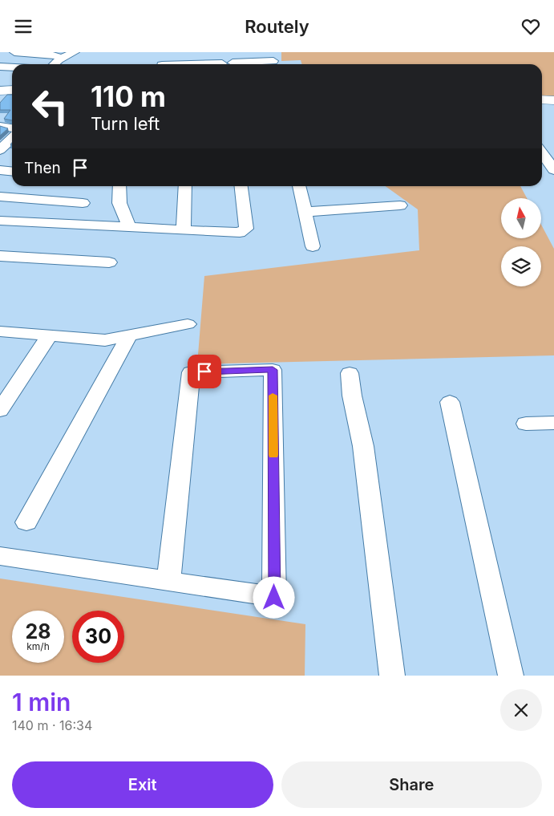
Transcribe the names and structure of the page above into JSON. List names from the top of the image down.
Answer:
{
  "north": "top",
  "page": {
    "header": "Routely",
    "turn": ["110 m", "Turn left"],
    "then": "Then",
    "speed": "28 km/h",
    "limit": "30",
    "heading": ["1 min", "140 m · 16:34"],
    "buttons": ["Exit", "Share"]
  }
}
